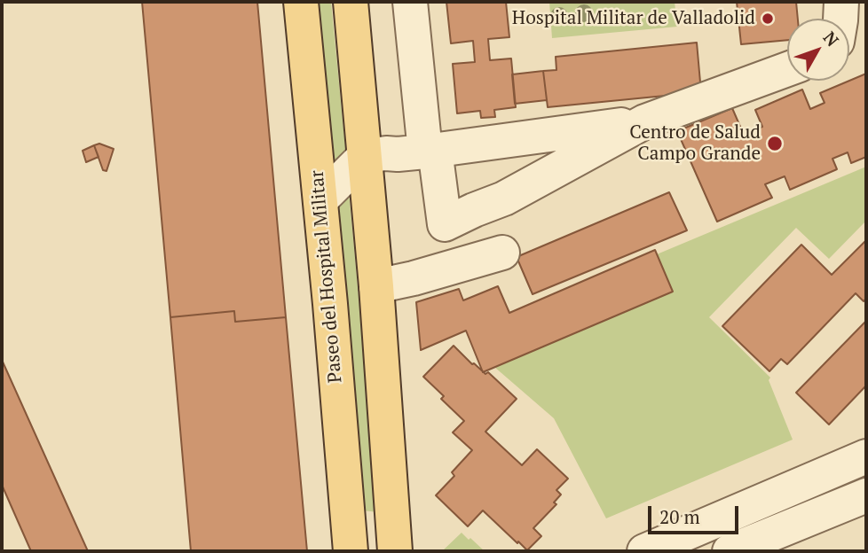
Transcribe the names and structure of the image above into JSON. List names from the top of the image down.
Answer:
{
  "streets": {
    "main road": ["Paseo del Hospital Militar"]
  },
  "places": ["Hospital Militar de Valladolid", "Centro de Salud Campo Grande"],
  "scale_bar": "20 m",
  "north": "top right"
}
